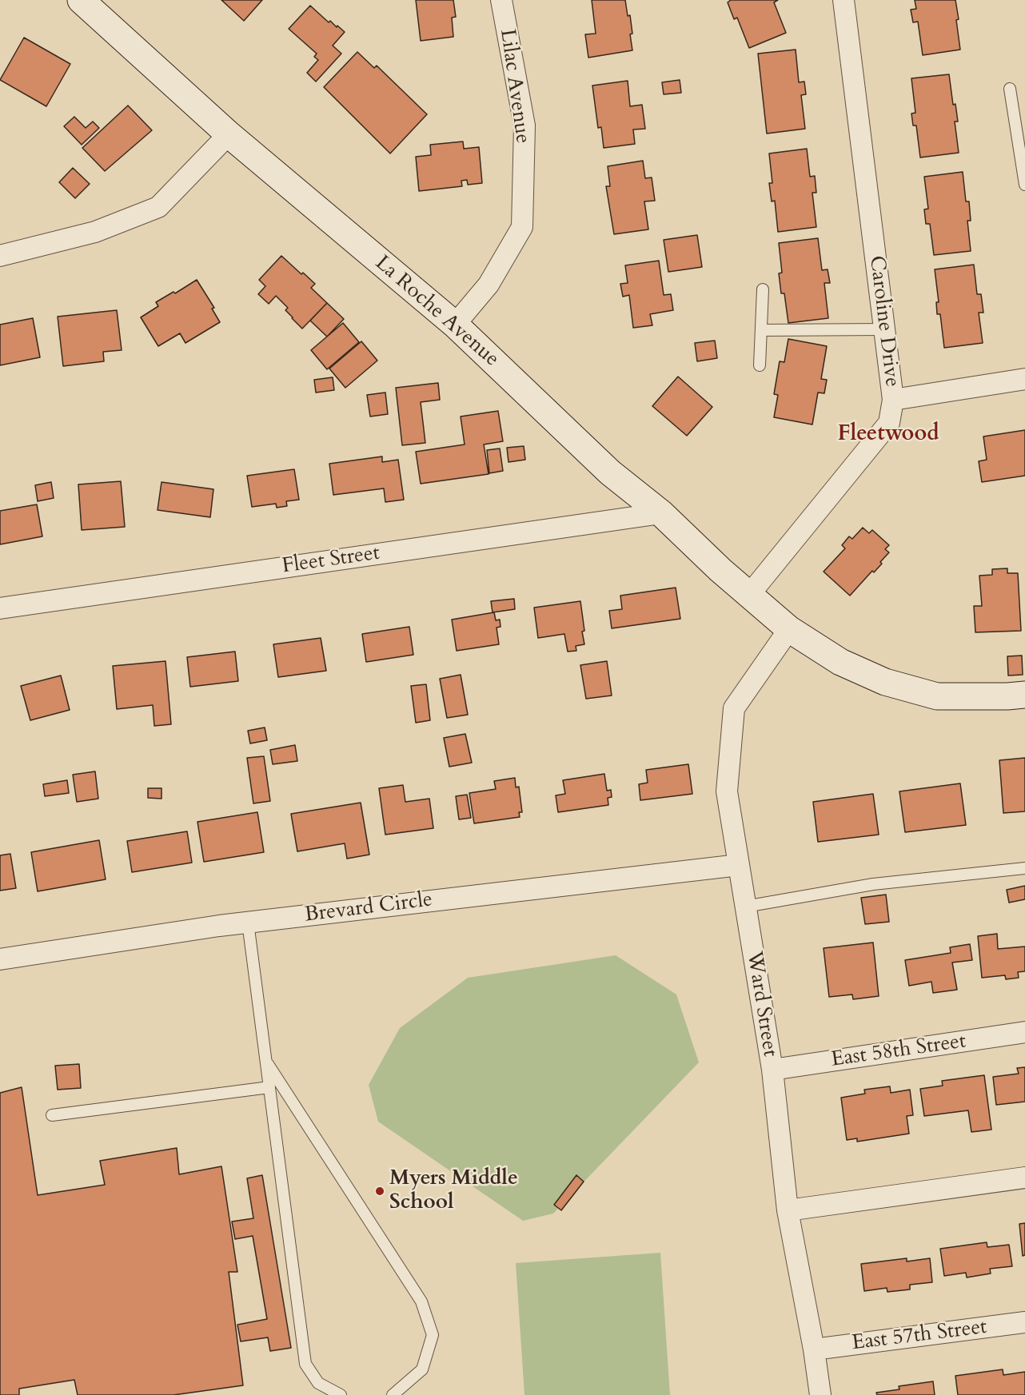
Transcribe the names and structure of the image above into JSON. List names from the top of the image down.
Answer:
{
  "streets": {
    "main road": ["La Roche Avenue"],
    "street": [
      "Lilac Avenue",
      "Caroline Drive",
      "Fleet Street",
      "Brevard Circle",
      "Ward Street",
      "East 58th Street",
      "East 57th Street"
    ]
  },
  "crossings": [
    ["Lilac Avenue", "La Roche Avenue"],
    ["La Roche Avenue", "Caroline Drive"],
    ["La Roche Avenue", "Fleet Street"],
    ["La Roche Avenue", "Ward Street"],
    ["Brevard Circle", "Ward Street"],
    ["Ward Street", "East 58th Street"],
    ["Ward Street", "East 57th Street"]
  ],
  "districts": ["Fleetwood"],
  "places": ["Myers Middle School"]
}
